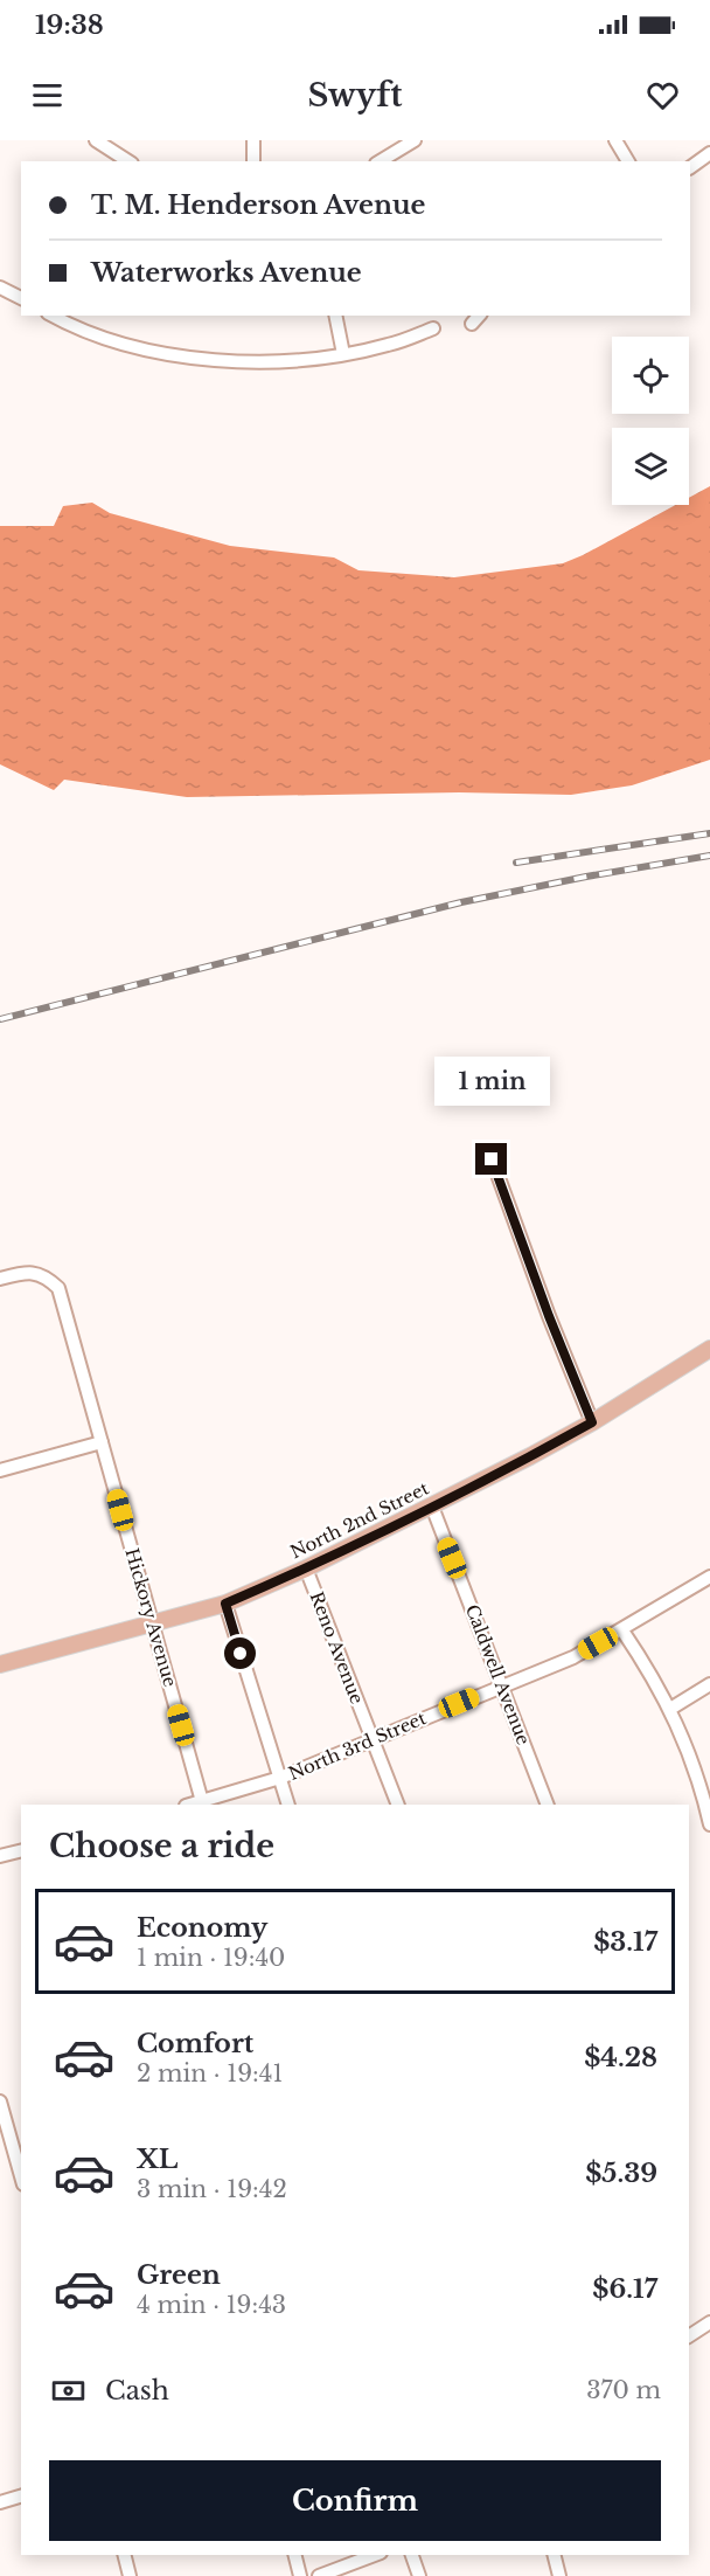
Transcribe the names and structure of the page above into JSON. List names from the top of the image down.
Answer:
{
  "streets": {
    "main road": ["North 2nd Street"],
    "street": [
      "Hickory Avenue",
      "Reno Avenue",
      "Caldwell Avenue",
      "North 3rd Street"
    ]
  },
  "crossings": [
    ["North 2nd Street", "Hickory Avenue"],
    ["North 2nd Street", "Reno Avenue"],
    ["North 2nd Street", "Caldwell Avenue"],
    ["Hickory Avenue", "North 3rd Street"],
    ["Reno Avenue", "North 3rd Street"],
    ["Caldwell Avenue", "North 3rd Street"]
  ],
  "page": {
    "status": "19:38",
    "header": "Swyft",
    "banner": ["T. M. Henderson Avenue", "Waterworks Avenue"],
    "bubble": "1 min",
    "heading": "Choose a ride",
    "list": [
      {
        "name": "Economy",
        "note": "1 min · 19:40",
        "value": "$3.17"
      },
      {
        "name": "Comfort",
        "note": "2 min · 19:41",
        "value": "$4.28"
      },
      {
        "name": "XL",
        "note": "3 min · 19:42",
        "value": "$5.39"
      },
      {
        "name": "Green",
        "note": "4 min · 19:43",
        "value": "$6.17"
      }
    ],
    "pay": ["Cash", "370 m"],
    "buttons": "Confirm"
  }
}
